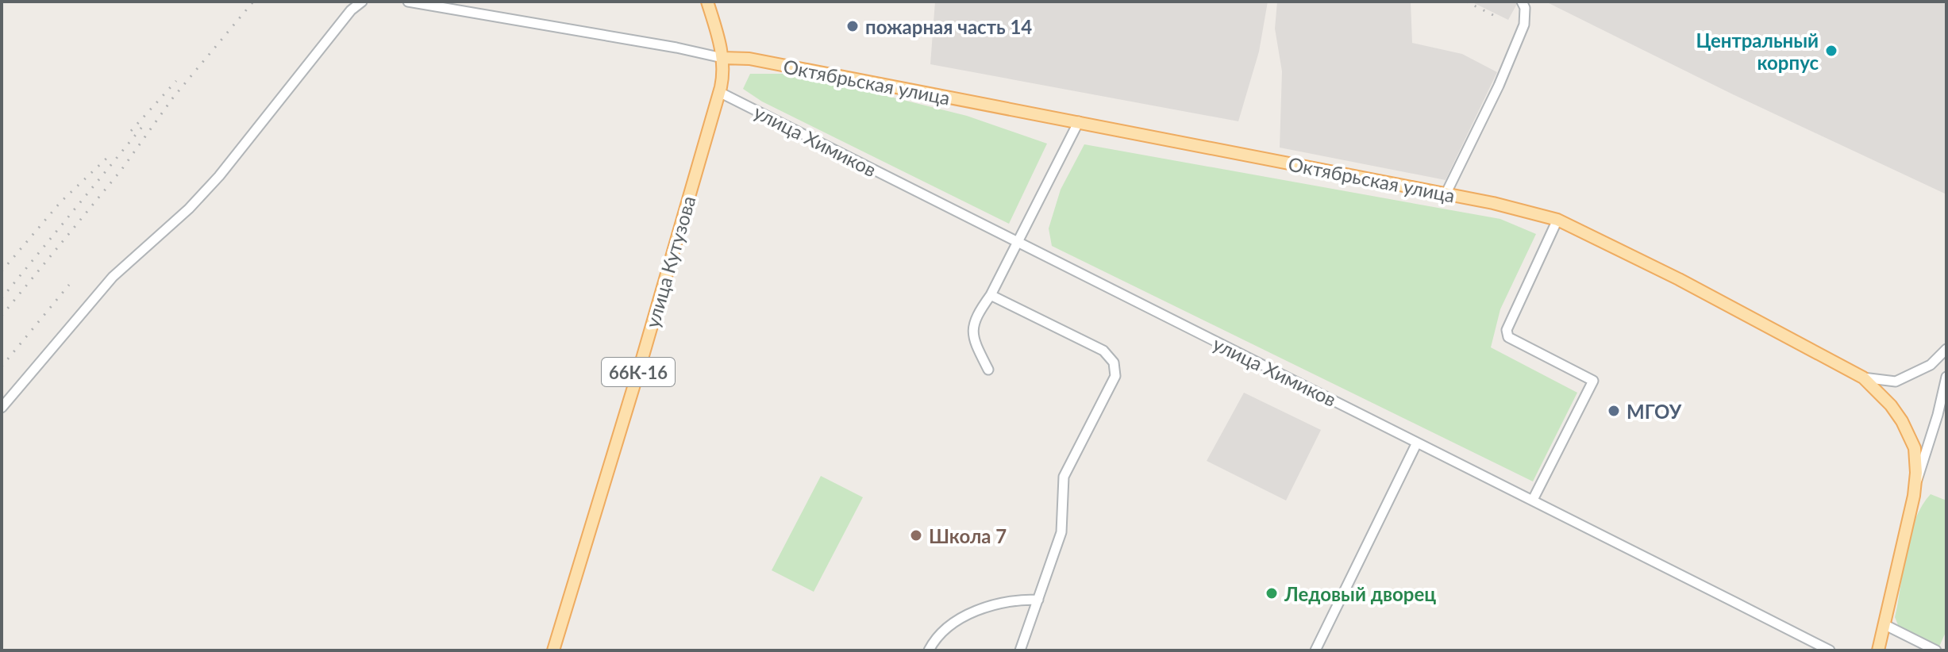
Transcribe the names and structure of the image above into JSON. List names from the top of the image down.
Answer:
{
  "streets": {
    "main road": ["Октябрьская улица", "улица Кутузова", "66К-16"],
    "street": ["улица Химиков"]
  },
  "crossings": [
    ["Октябрьская улица", "66К-16"],
    ["улица Химиков", "улица Кутузова"],
    ["улица Химиков", "66К-16"],
    ["улица Кутузова", "66К-16"]
  ],
  "places": [
    "пожарная часть 14",
    "Центральный корпус",
    "МГОУ",
    "Школа 7",
    "Ледовый дворец"
  ]
}
